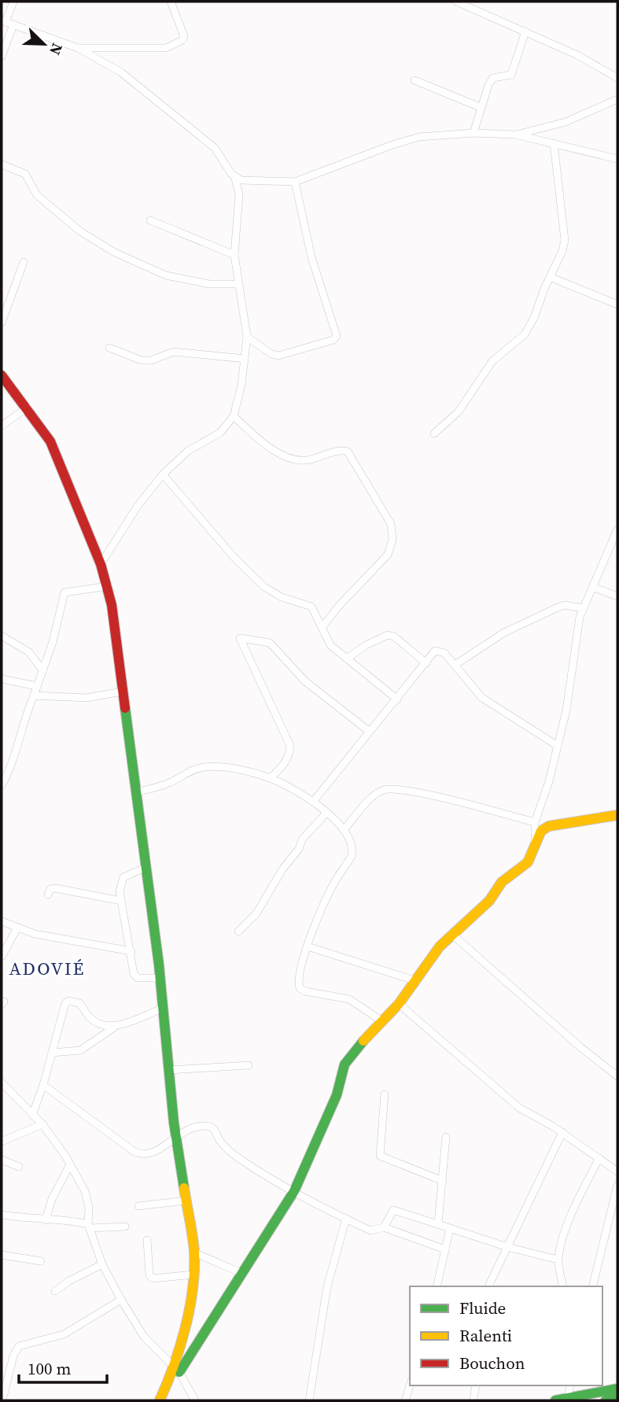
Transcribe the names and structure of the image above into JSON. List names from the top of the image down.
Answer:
{
  "districts": ["ADOVIÉ"],
  "legend": ["Fluide", "Ralenti", "Bouchon"],
  "scale_bar": "100 m",
  "north": "bottom right"
}
